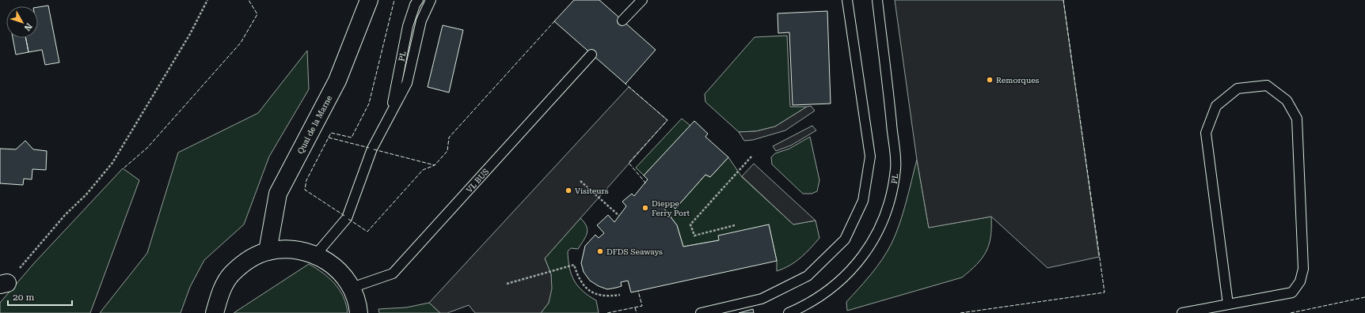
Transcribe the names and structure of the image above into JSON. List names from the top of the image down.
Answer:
{
  "streets": {
    "street": ["Quai de la Marne"],
    "lane": ["PL", "VL BUS"]
  },
  "places": [
    "Remorques",
    "Visiteurs",
    "Dieppe Ferry Port",
    "DFDS Seaways"
  ],
  "scale_bar": "20 m",
  "north": "bottom right"
}
